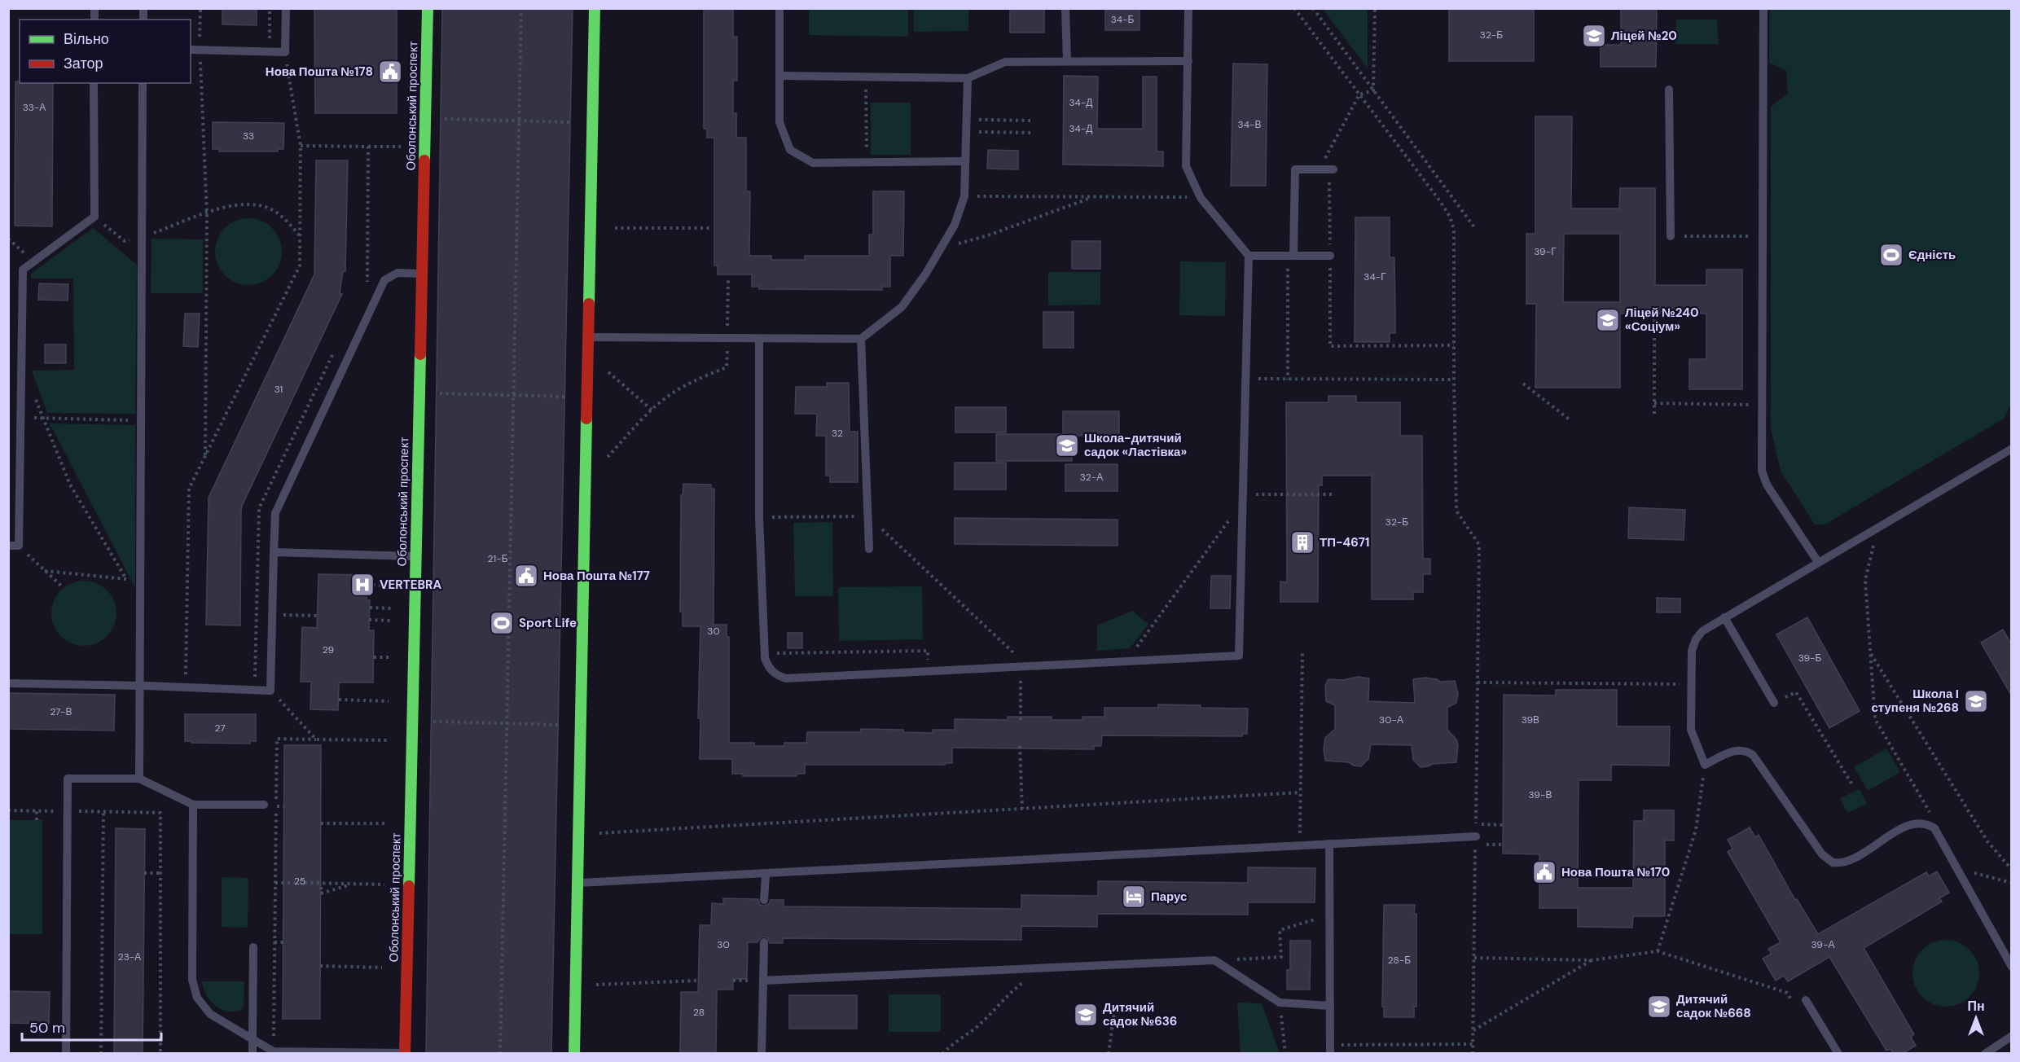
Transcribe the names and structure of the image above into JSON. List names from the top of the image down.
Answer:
{
  "streets": {
    "main road": ["Оболонський проспект"]
  },
  "places": {
    "school or university": [
      "Ліцей №20",
      "Ліцей №240 «Соціум»",
      "Школа-дитячий садок «Ластівка»",
      "Школа І ступеня №268",
      "Дитячий садок №668",
      "Дитячий садок №636"
    ],
    "public building": ["Нова Пошта №178", "Нова Пошта №177", "Нова Пошта №170"],
    "sports": ["Єдність", "Sport Life"],
    "building": ["ТП-4671"],
    "hospital": ["VERTEBRA"],
    "hotel": ["Парус"]
  },
  "house_numbers": [
    "34-Б",
    "32-Б",
    "34-Д",
    "33-А",
    "34-В",
    "34-Д",
    "33",
    "39-Г",
    "34-Г",
    "31",
    "32",
    "32-А",
    "32-Б",
    "21-Б",
    "30",
    "29",
    "39-Б",
    "27-В",
    "30-А",
    "39В",
    "27",
    "39-В",
    "25",
    "30",
    "39-А",
    "23-А",
    "28-Б",
    "28"
  ],
  "legend": ["Вільно", "Затор"],
  "scale_bar": "50 m",
  "north": "top"
}
